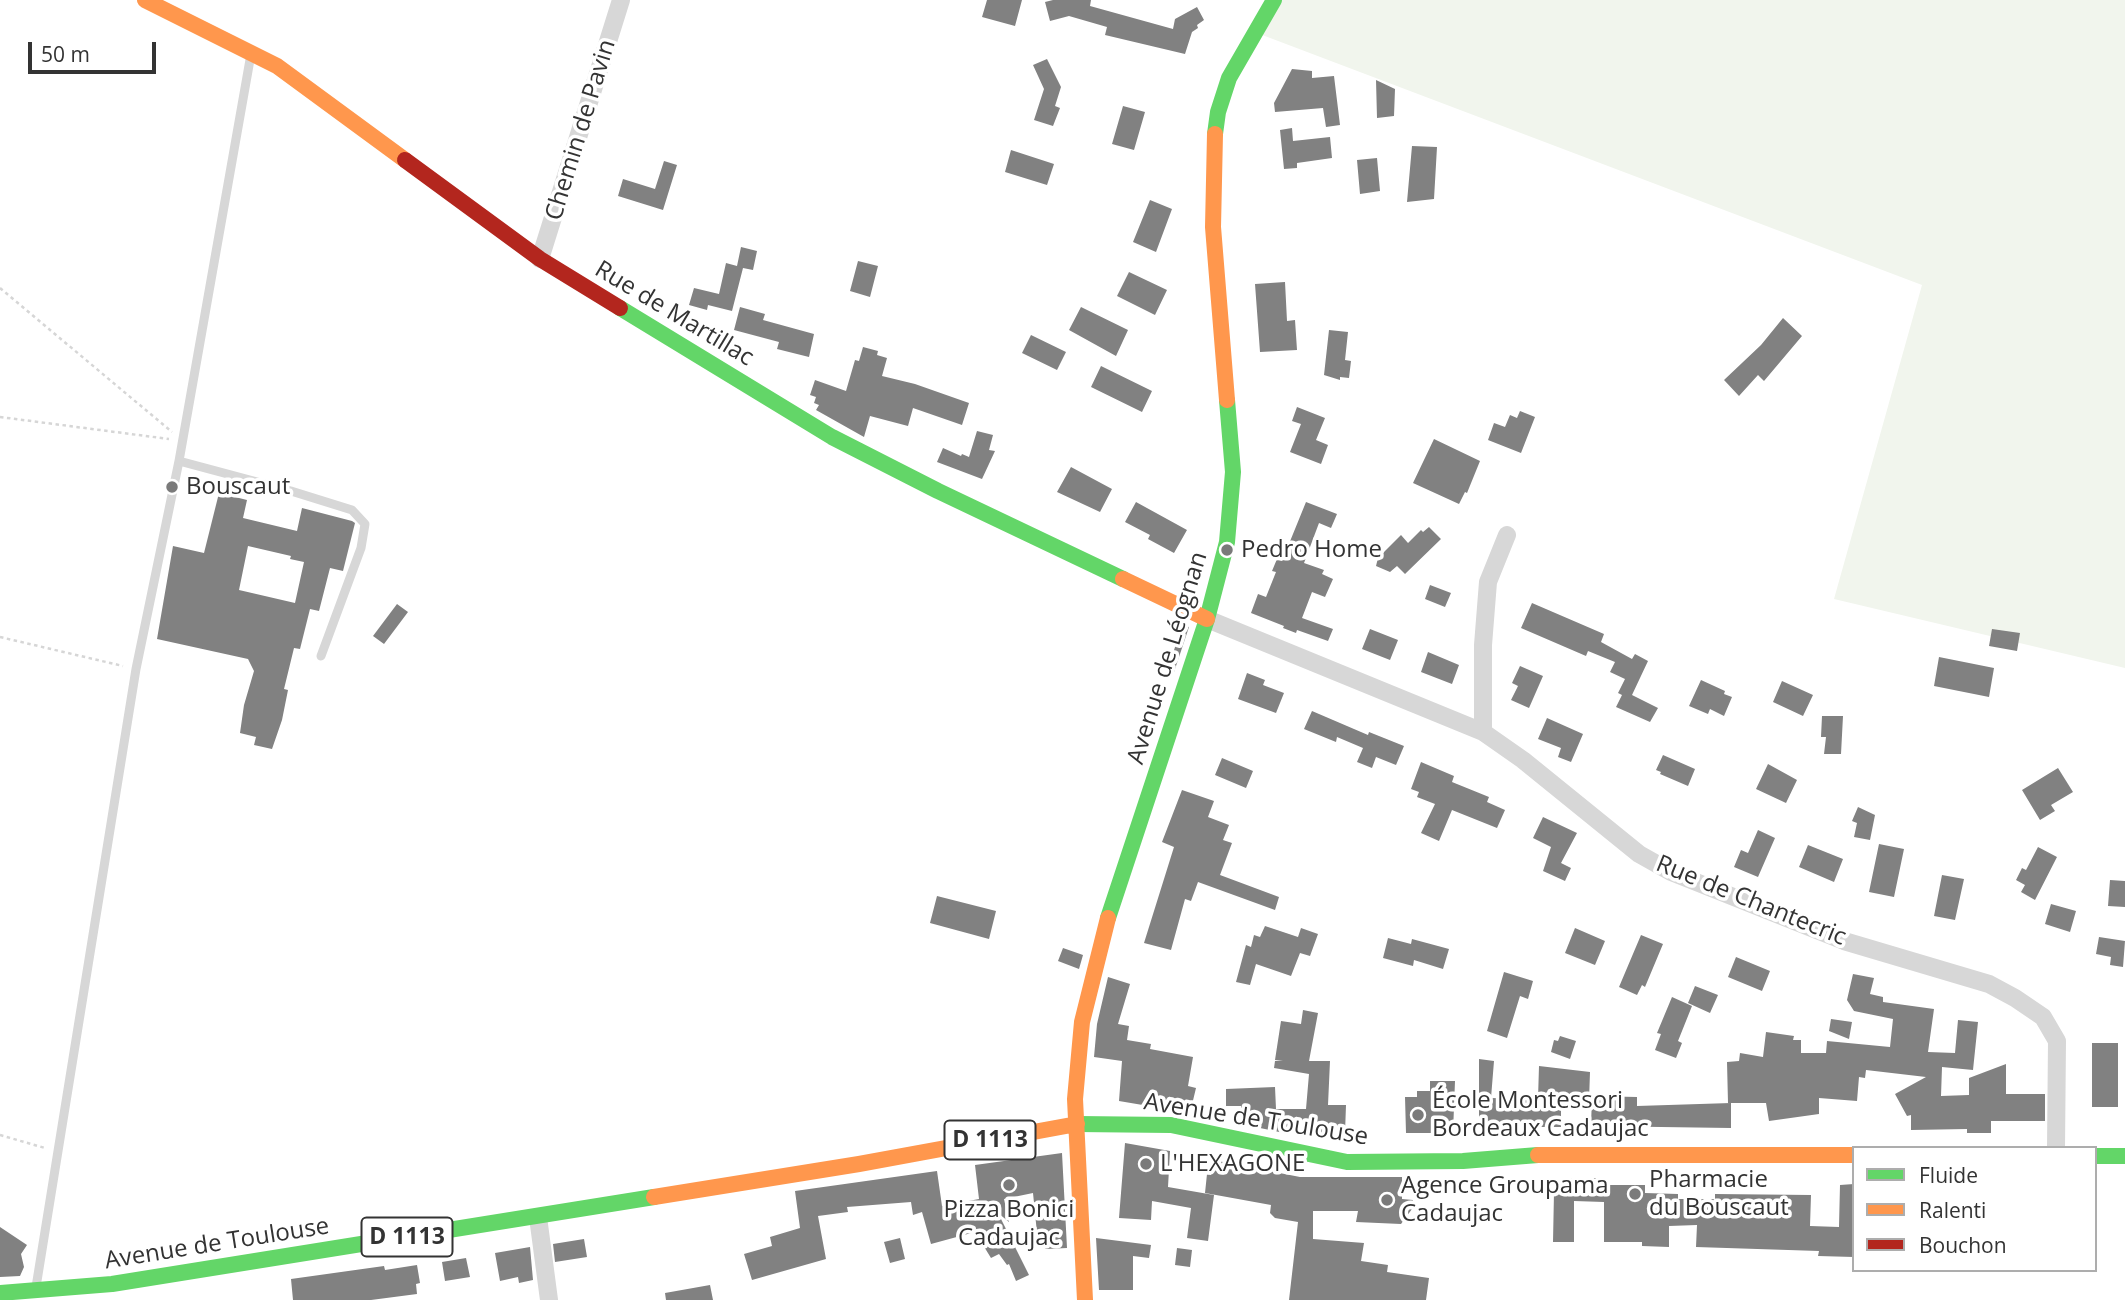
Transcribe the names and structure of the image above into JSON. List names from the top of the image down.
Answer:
{
  "streets": {
    "street": [
      "Chemin de Pavin",
      "Rue de Martillac",
      "Avenue de Léognan",
      "Rue de Chantecric",
      "Avenue de Toulouse",
      "D 1113"
    ]
  },
  "crossings": [
    ["Chemin de Pavin", "Rue de Martillac"],
    ["Rue de Martillac", "Avenue de Léognan"],
    ["Rue de Martillac", "Rue de Chantecric"],
    ["Avenue de Léognan", "Rue de Chantecric"],
    ["Avenue de Léognan", "Avenue de Toulouse"]
  ],
  "places": [
    "Bouscaut",
    "Pedro Home",
    "École Montessori Bordeaux Cadaujac",
    "L'HEXAGONE",
    "Pizza Bonici Cadaujac",
    "Pharmacie du Bouscaut",
    "Agence Groupama Cadaujac"
  ],
  "legend": ["Fluide", "Ralenti", "Bouchon"],
  "scale_bar": "50 m"
}
